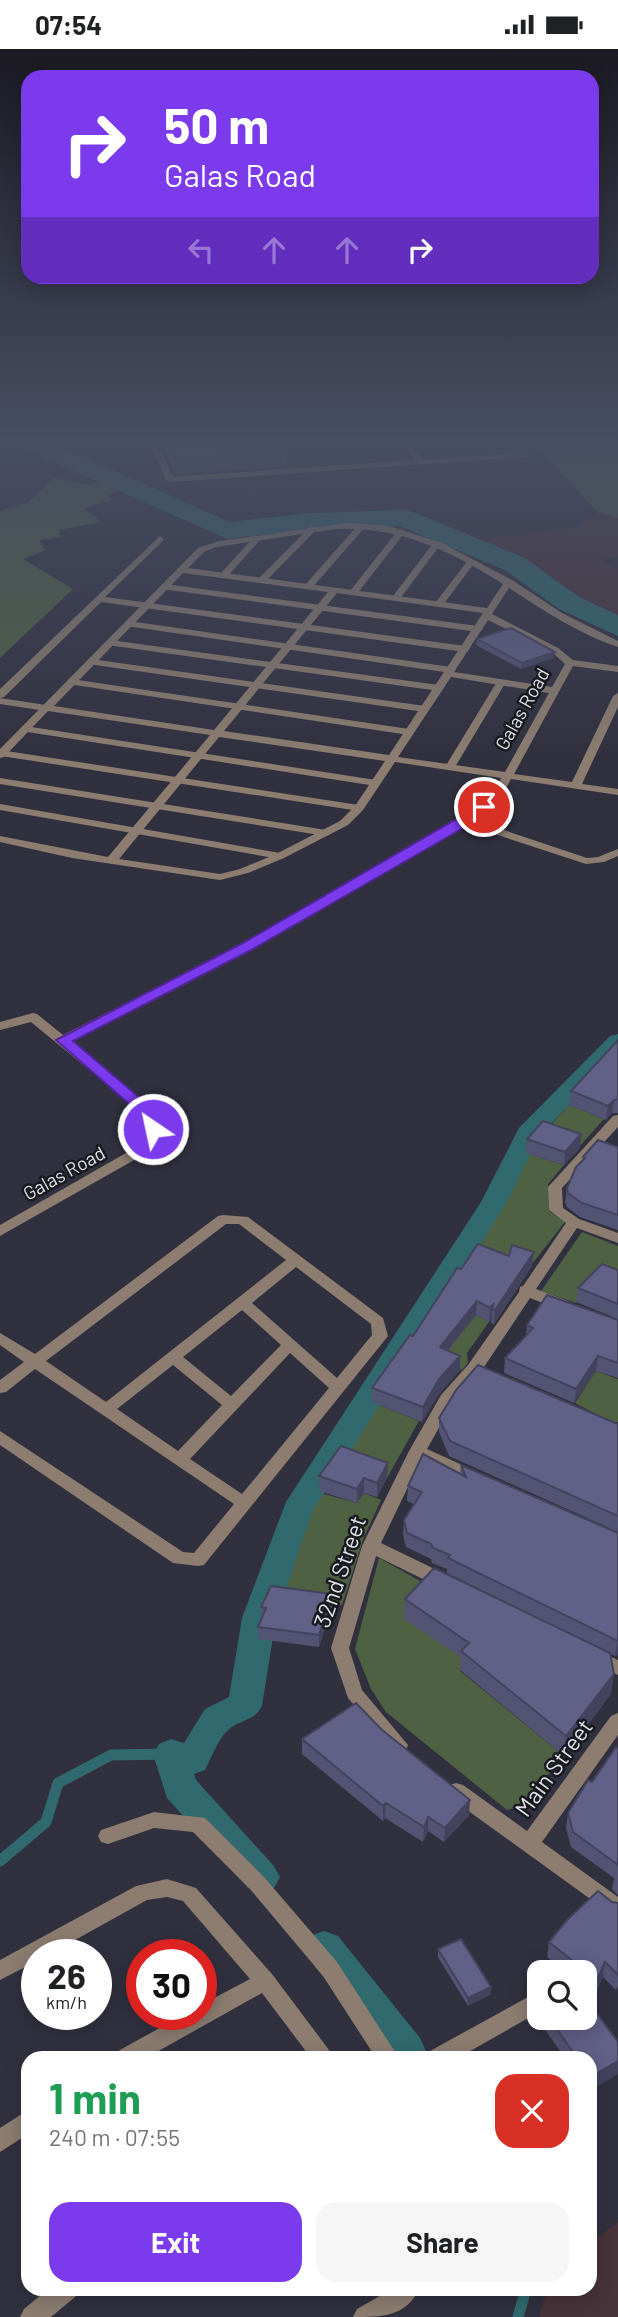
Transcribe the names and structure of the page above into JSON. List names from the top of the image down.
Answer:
{
  "streets": {
    "street": ["Galas Road", "32nd Street", "Main Street"]
  },
  "page": {
    "status": "07:54",
    "turn": ["50 m", "Galas Road"],
    "speed": "26 km/h",
    "limit": "30",
    "heading": ["1 min", "240 m · 07:55"],
    "buttons": ["Exit", "Share"]
  }
}
